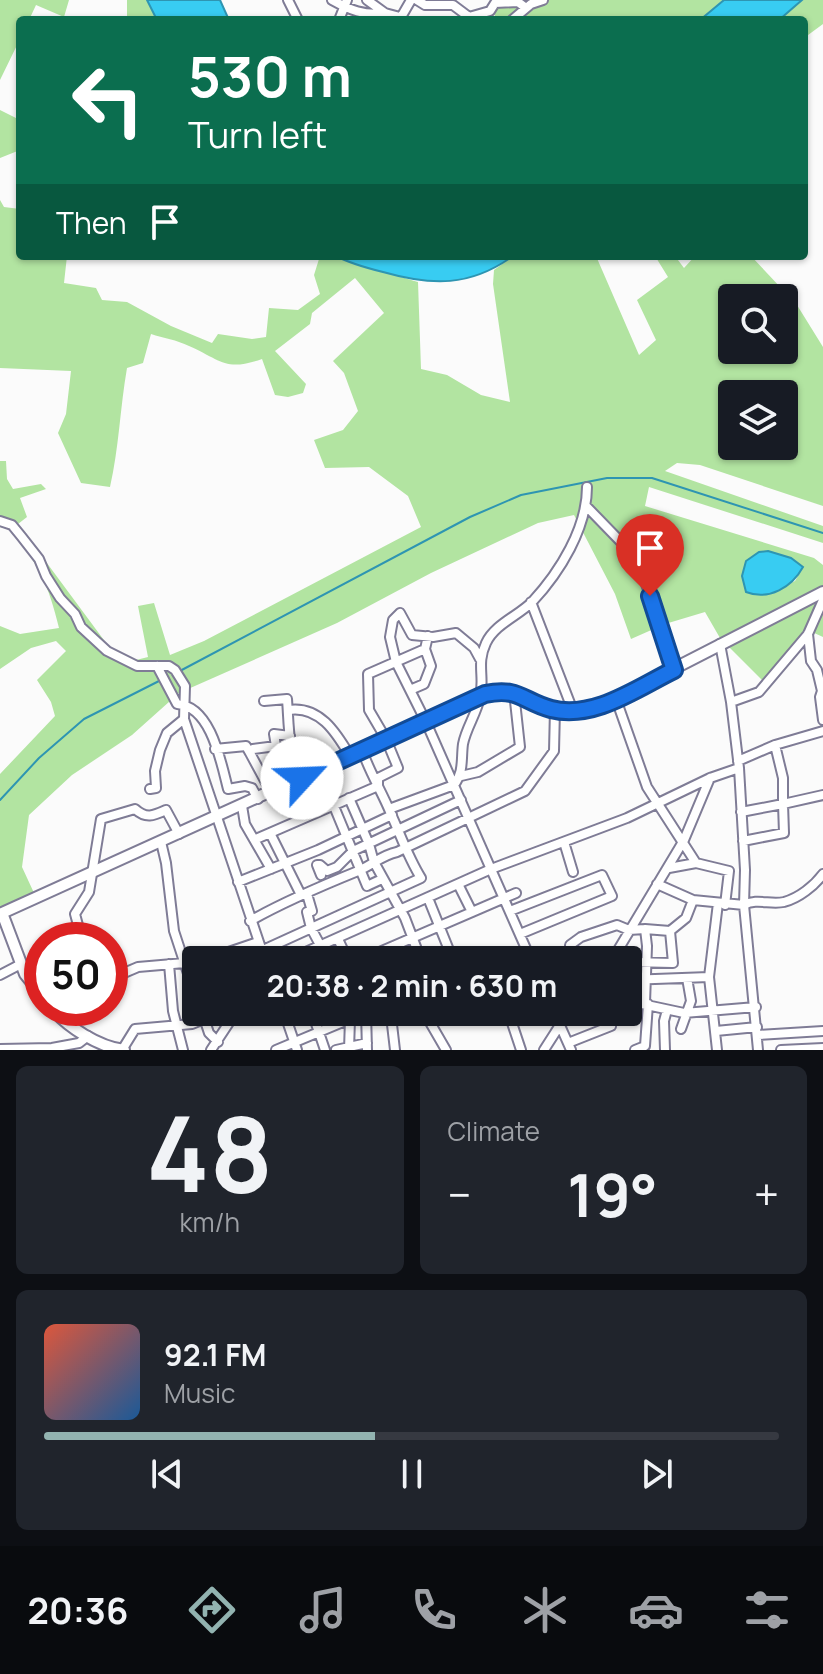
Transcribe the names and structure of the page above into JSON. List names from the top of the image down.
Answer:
{
  "page": {
    "turn": ["530 m", "Turn left"],
    "then": "Then",
    "limit": "50",
    "trip": "20:38 · 2 min · 630 m",
    "tile": [
      ["48", "km/h"],
      "Climate"
    ],
    "heat": ["−", "19°", "+"],
    "song": ["92.1 FM", "Music"],
    "tabs": "20:36"
  }
}
